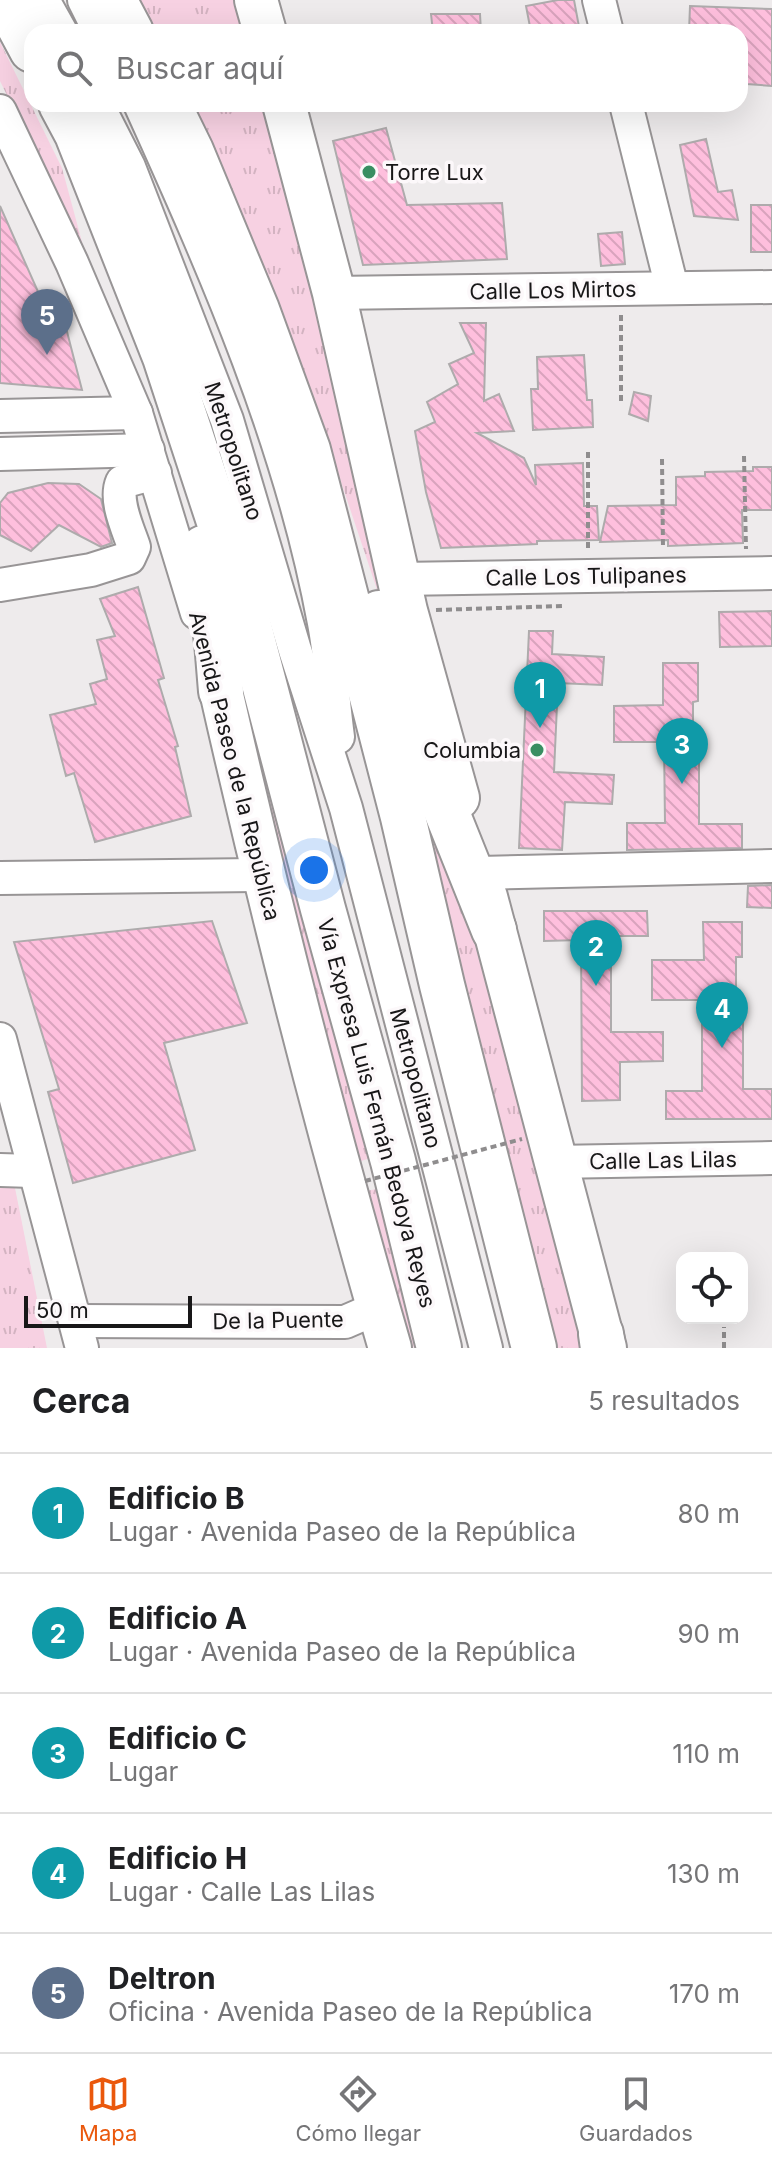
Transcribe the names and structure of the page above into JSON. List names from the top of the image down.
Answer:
{
  "streets": {
    "highway": ["Vía Expresa Luis Fernán Bedoya Reyes"],
    "main road": ["Avenida Paseo de la República"],
    "street": [
      "Calle Los Mirtos",
      "Metropolitano",
      "Calle Los Tulipanes",
      "Calle Las Lilas",
      "De la Puente"
    ]
  },
  "crossings": [
    ["Metropolitano", "Vía Expresa Luis Fernán Bedoya Reyes"],
    ["Avenida Paseo de la República", "De la Puente"]
  ],
  "places": ["Torre Lux", "Columbia"],
  "scale_bar": "50 m",
  "page": {
    "search": "Buscar aquí",
    "pins": [
      "5",
      "1",
      "3",
      "2",
      "4"
    ],
    "scale": "50 m",
    "heading": ["Cerca", "5 resultados"],
    "list": [
      {
        "mark": "1",
        "name": "Edificio B",
        "note": "Lugar · Avenida Paseo de la República",
        "value": "80 m"
      },
      {
        "mark": "2",
        "name": "Edificio A",
        "note": "Lugar · Avenida Paseo de la República",
        "value": "90 m"
      },
      {
        "mark": "3",
        "name": "Edificio C",
        "note": "Lugar",
        "value": "110 m"
      },
      {
        "mark": "4",
        "name": "Edificio H",
        "note": "Lugar · Calle Las Lilas",
        "value": "130 m"
      },
      {
        "mark": "5",
        "name": "Deltron",
        "note": "Oficina · Avenida Paseo de la República",
        "value": "170 m"
      }
    ],
    "nav": ["Mapa", "Cómo llegar", "Guardados"]
  }
}
